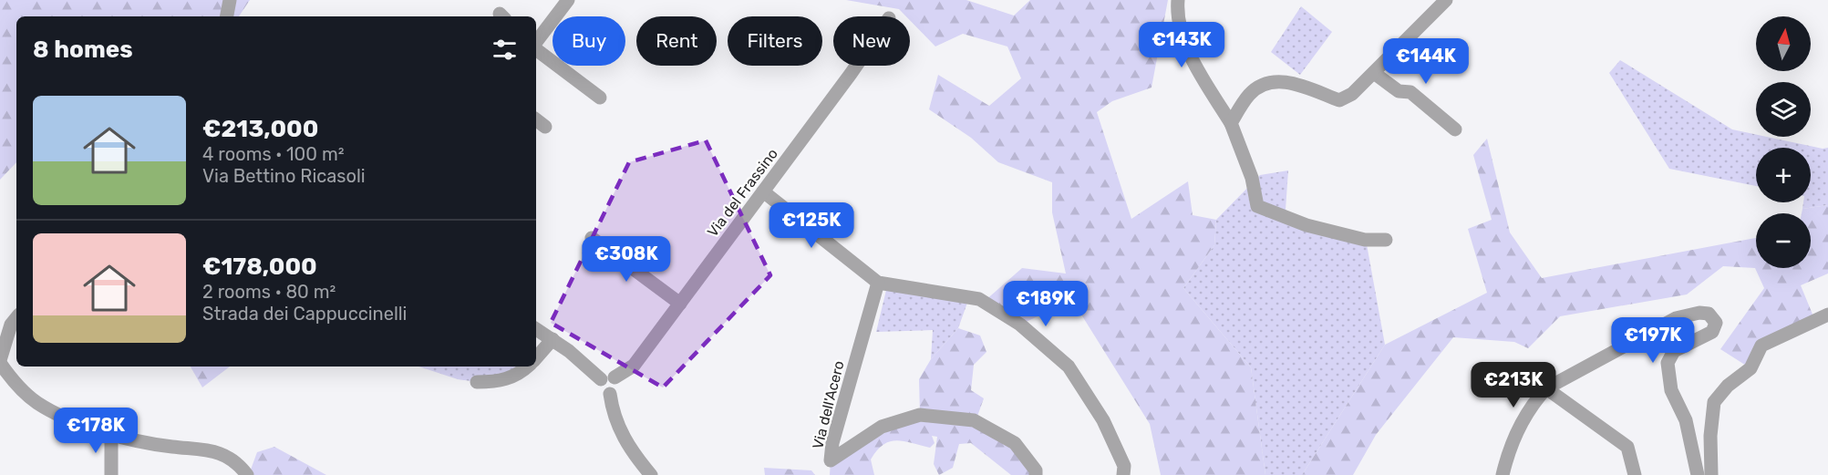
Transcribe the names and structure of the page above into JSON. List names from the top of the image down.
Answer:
{
  "streets": {
    "street": ["Via del Frassino", "Via dell'Acero"]
  },
  "north": "top",
  "page": {
    "map_buttons": ["+", "−"],
    "chip": [
      "Buy",
      "Rent",
      "Filters",
      "New"
    ],
    "heading": "8 homes",
    "price": [
      "€143K",
      "€144K",
      "€125K",
      "€308K",
      "€189K",
      "€197K",
      "€213K",
      "€178K"
    ],
    "list": [
      {
        "name": "€213,000",
        "note": "4 rooms · 100 m² · Via Bettino Ricasoli"
      },
      {
        "name": "€178,000",
        "note": "2 rooms · 80 m² · Strada dei Cappuccinelli"
      }
    ]
  }
}
